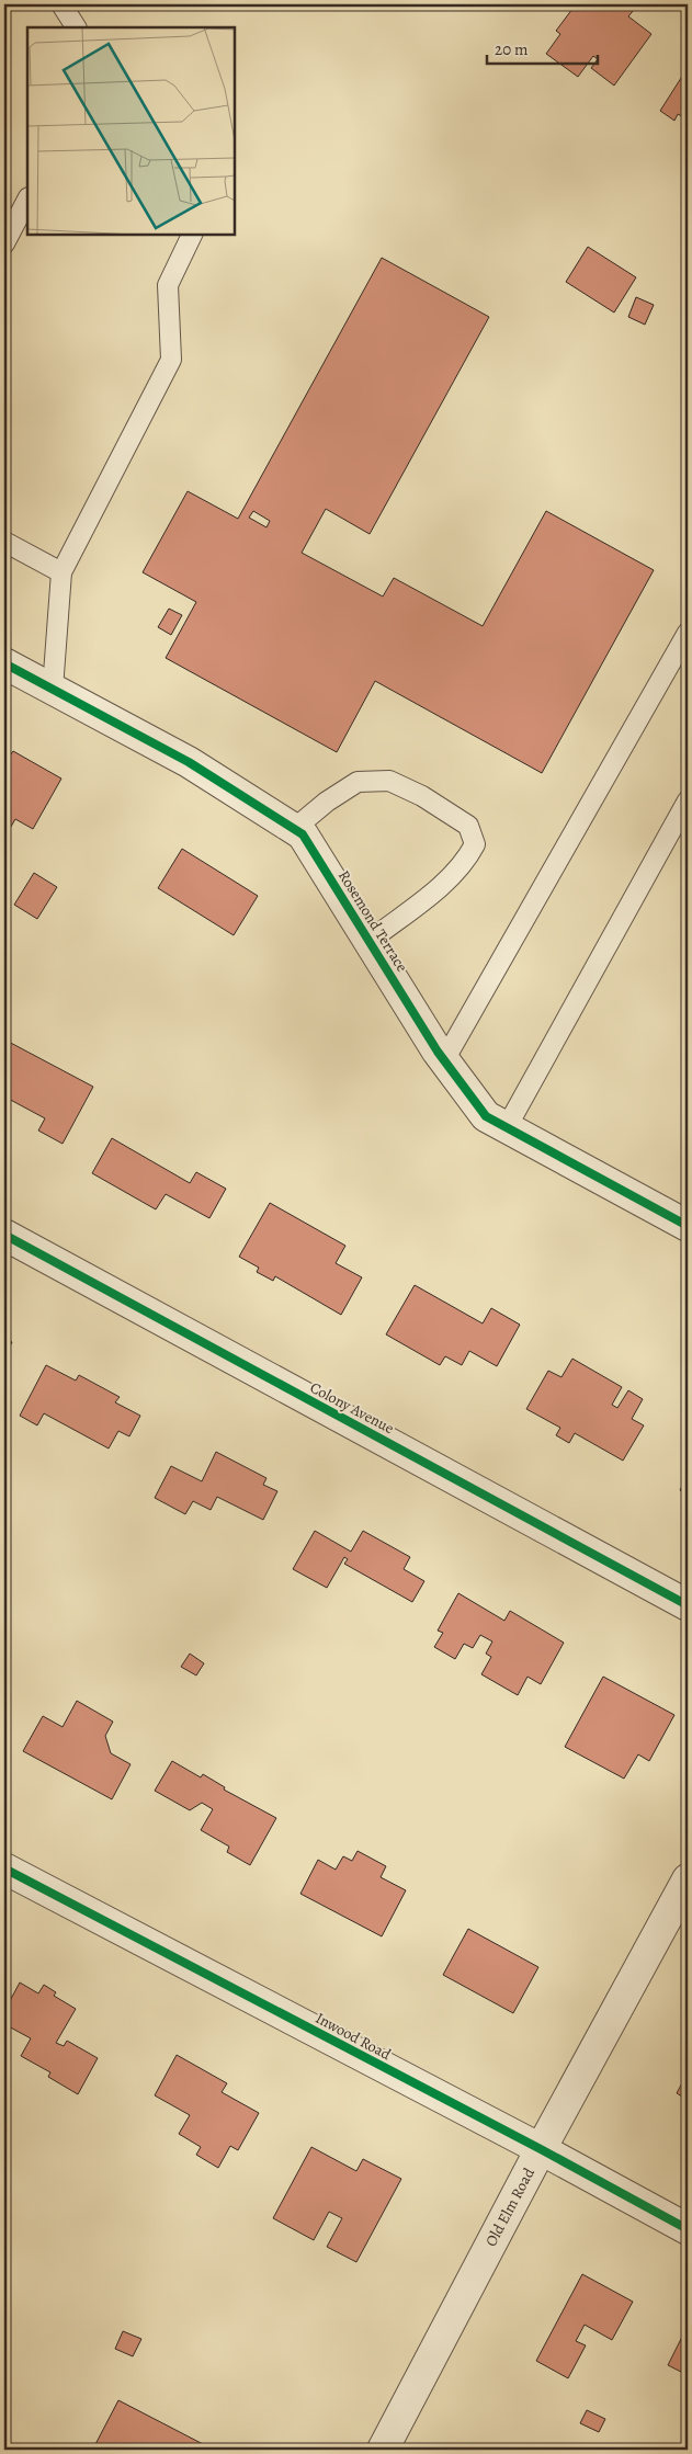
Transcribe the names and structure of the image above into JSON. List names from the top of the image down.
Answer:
{
  "streets": {
    "street": [
      "Rosemond Terrace",
      "Colony Avenue",
      "Inwood Road",
      "Old Elm Road"
    ]
  },
  "crossings": [
    ["Inwood Road", "Old Elm Road"]
  ],
  "scale_bar": "20 m"
}
